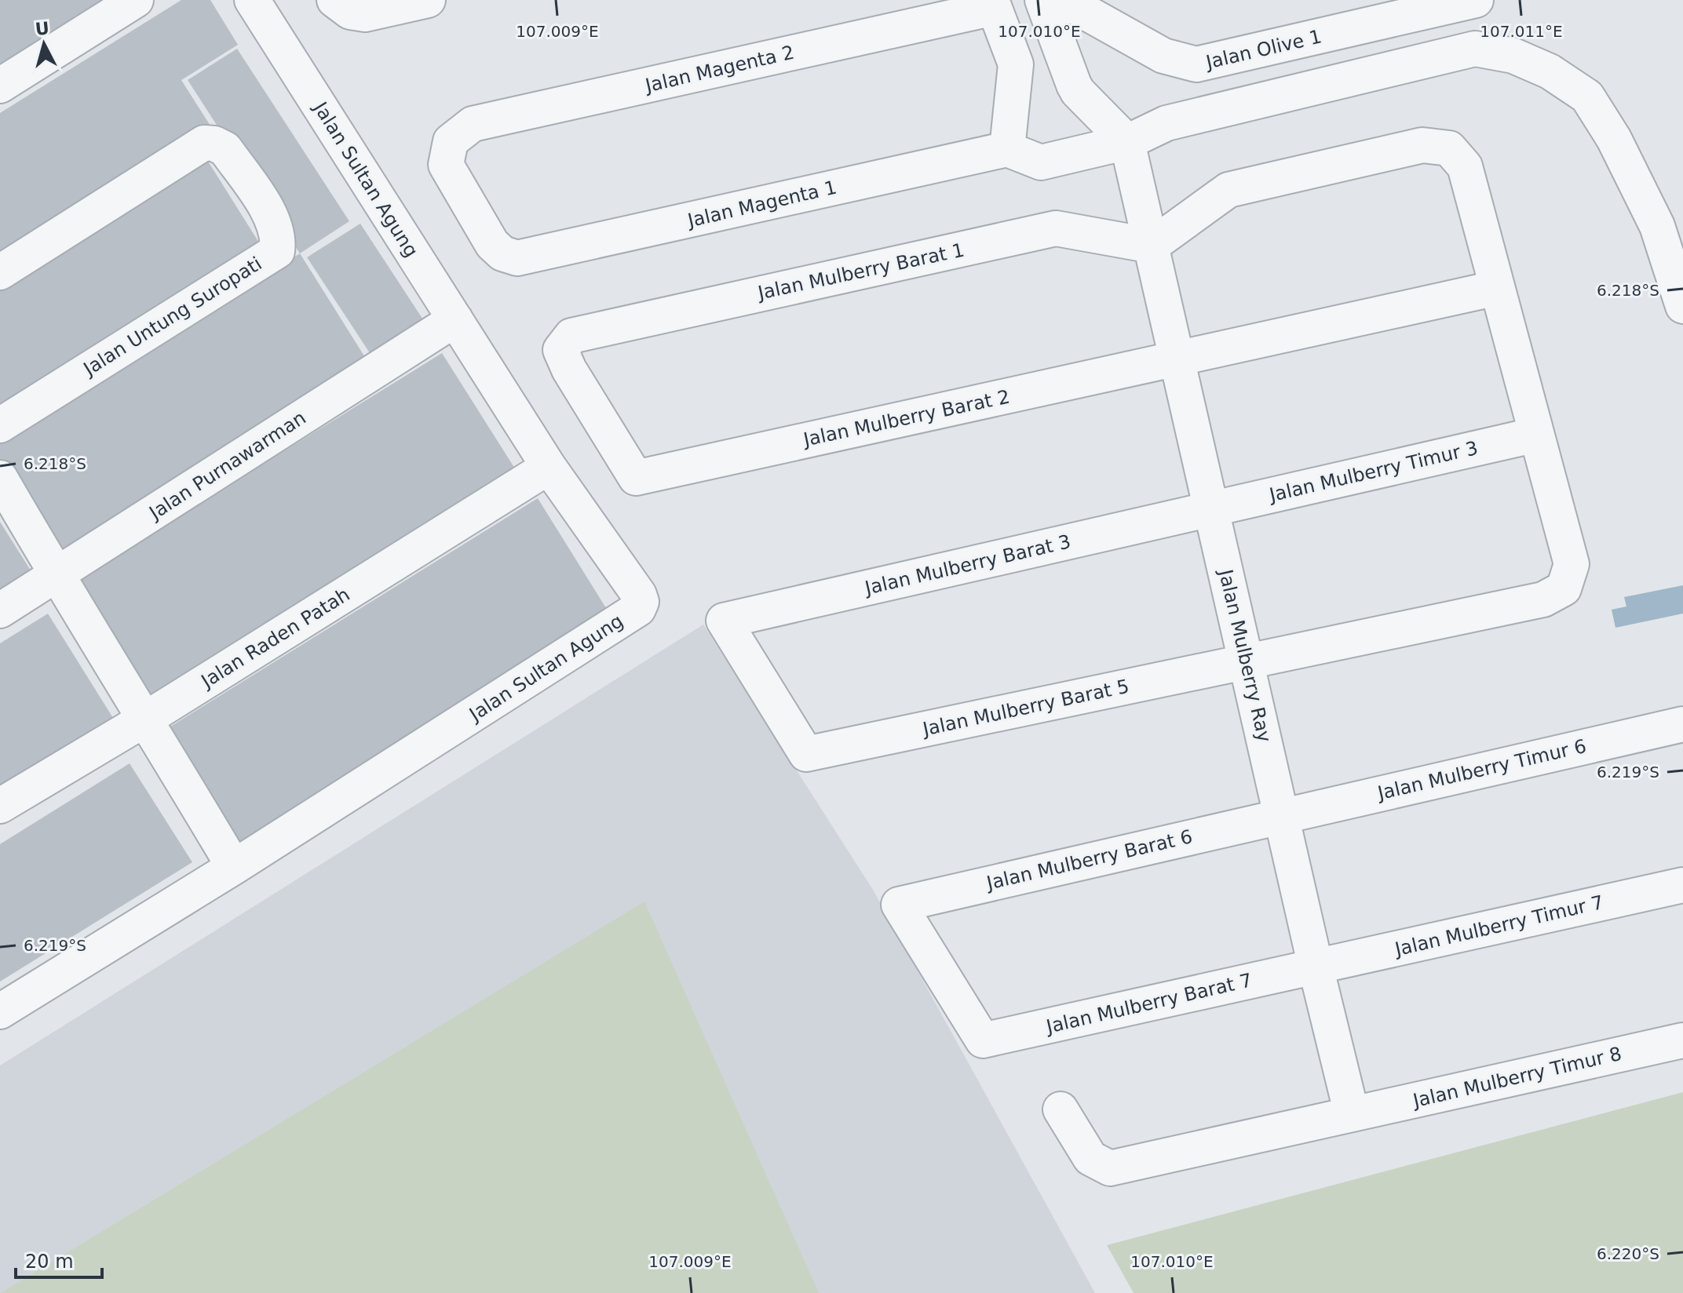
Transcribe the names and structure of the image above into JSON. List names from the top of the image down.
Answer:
{
  "streets": {
    "street": [
      "Jalan Olive 1",
      "Jalan Magenta 2",
      "Jalan Sultan Agung",
      "Jalan Magenta 1",
      "Jalan Mulberry Barat 1",
      "Jalan Untung Suropati",
      "Jalan Mulberry Barat 2",
      "Jalan Purnawarman",
      "Jalan Mulberry Timur 3",
      "Jalan Mulberry Barat 3",
      "Jalan Raden Patah",
      "Jalan Mulberry Ray",
      "Jalan Mulberry Barat 5",
      "Jalan Mulberry Timur 6",
      "Jalan Mulberry Barat 6",
      "Jalan Mulberry Timur 7",
      "Jalan Mulberry Barat 7",
      "Jalan Mulberry Timur 8"
    ]
  },
  "crossings": [
    ["Jalan Magenta 2", "Jalan Magenta 1"],
    ["Jalan Sultan Agung", "Jalan Purnawarman"],
    ["Jalan Sultan Agung", "Jalan Raden Patah"],
    ["Jalan Mulberry Barat 1", "Jalan Mulberry Barat 2"],
    ["Jalan Mulberry Barat 1", "Jalan Mulberry Ray"],
    ["Jalan Mulberry Barat 2", "Jalan Mulberry Ray"],
    ["Jalan Mulberry Timur 3", "Jalan Mulberry Barat 3"],
    ["Jalan Mulberry Timur 3", "Jalan Mulberry Ray"],
    ["Jalan Mulberry Timur 3", "Jalan Mulberry Barat 5"],
    ["Jalan Mulberry Barat 3", "Jalan Mulberry Ray"],
    ["Jalan Mulberry Barat 3", "Jalan Mulberry Barat 5"],
    ["Jalan Mulberry Ray", "Jalan Mulberry Barat 5"],
    ["Jalan Mulberry Ray", "Jalan Mulberry Timur 6"],
    ["Jalan Mulberry Ray", "Jalan Mulberry Barat 6"],
    ["Jalan Mulberry Ray", "Jalan Mulberry Timur 7"],
    ["Jalan Mulberry Ray", "Jalan Mulberry Barat 7"],
    ["Jalan Mulberry Ray", "Jalan Mulberry Timur 8"],
    ["Jalan Mulberry Timur 6", "Jalan Mulberry Barat 6"],
    ["Jalan Mulberry Barat 6", "Jalan Mulberry Barat 7"],
    ["Jalan Mulberry Timur 7", "Jalan Mulberry Barat 7"]
  ],
  "scale_bar": "20 m",
  "north": "top",
  "coordinates": [
    "107.009°E",
    "107.010°E",
    "107.011°E",
    "6.218°S",
    "6.219°S",
    "6.220°S"
  ]
}
